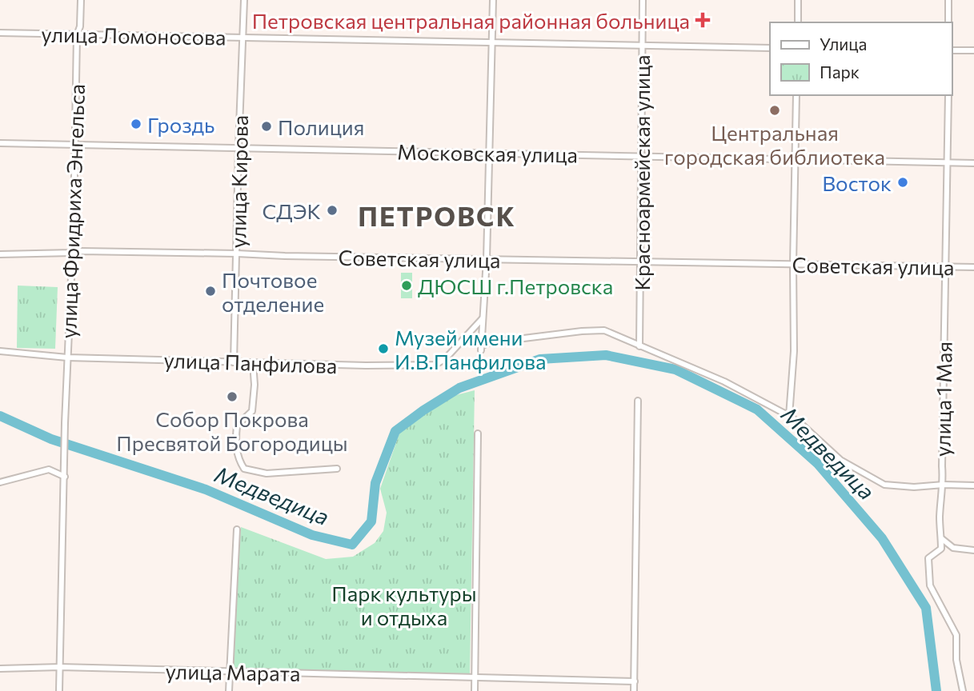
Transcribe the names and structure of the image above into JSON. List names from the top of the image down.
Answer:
{
  "streets": {
    "street": [
      "улица Ломоносова",
      "Московская улица",
      "Красноармейская улица",
      "улица Кирова",
      "улица Фридриха Энгельса",
      "Советская улица",
      "улица Панфилова",
      "улица 1 Мая",
      "улица Марата"
    ]
  },
  "crossings": [
    ["улица Ломоносова", "Красноармейская улица"],
    ["улица Ломоносова", "улица Кирова"],
    ["улица Ломоносова", "улица Фридриха Энгельса"],
    ["Московская улица", "Красноармейская улица"],
    ["Московская улица", "улица Кирова"],
    ["Московская улица", "улица Фридриха Энгельса"],
    ["Московская улица", "улица 1 Мая"],
    ["Красноармейская улица", "Советская улица"],
    ["улица Кирова", "Советская улица"],
    ["улица Кирова", "улица Панфилова"],
    ["улица Фридриха Энгельса", "Советская улица"],
    ["улица Фридриха Энгельса", "улица Панфилова"],
    ["Советская улица", "улица 1 Мая"]
  ],
  "districts": ["ПЕТРОВСК"],
  "water": ["Медведица"],
  "parks": ["Парк культуры и отдыха"],
  "places": {
    "health": ["Петровская центральная районная больница"],
    "other": [
      "Центральная городская библиотека",
      "Гроздь",
      "Полиция",
      "Восток",
      "СДЭК",
      "ДЮСШ г.Петровска",
      "Почтовое отделение",
      "Музей имени И.В.Панфилова",
      "Собор Покрова Пресвятой Богородицы"
    ]
  },
  "legend": ["Улица", "Парк"]
}
